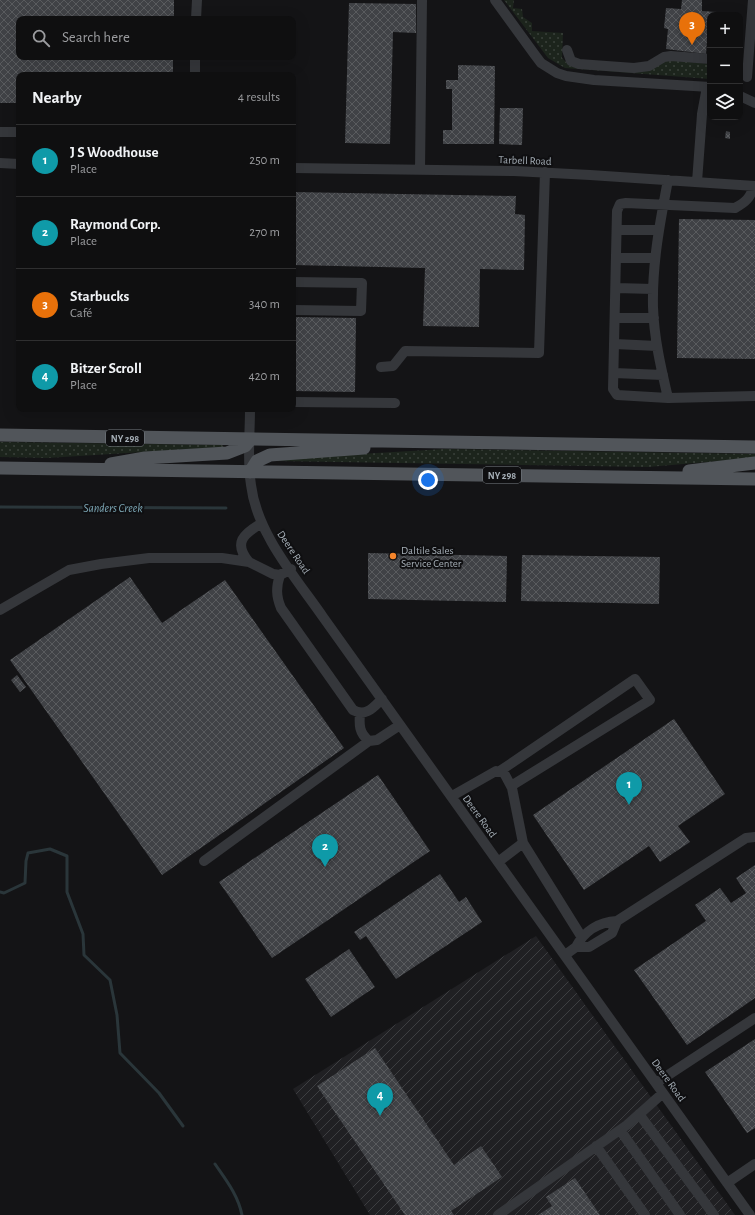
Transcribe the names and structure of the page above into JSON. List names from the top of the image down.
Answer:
{
  "streets": {
    "main road": ["NY 298"],
    "street": ["Tarbell Road", "Deere Road"]
  },
  "crossings": [
    ["NY 298", "Deere Road"]
  ],
  "water": ["Sanders Creek"],
  "places": ["Daltile Sales Service Center"],
  "page": {
    "map_buttons": ["+", "−"],
    "pins": [
      "3",
      "1",
      "2",
      "4"
    ],
    "search": "Search here",
    "heading": ["Nearby", "4 results"],
    "list": [
      {
        "mark": "1",
        "name": "J S Woodhouse",
        "note": "Place",
        "value": "250 m"
      },
      {
        "mark": "2",
        "name": "Raymond Corp.",
        "note": "Place",
        "value": "270 m"
      },
      {
        "mark": "3",
        "name": "Starbucks",
        "note": "Café",
        "value": "340 m"
      },
      {
        "mark": "4",
        "name": "Bitzer Scroll",
        "note": "Place",
        "value": "420 m"
      }
    ]
  }
}
